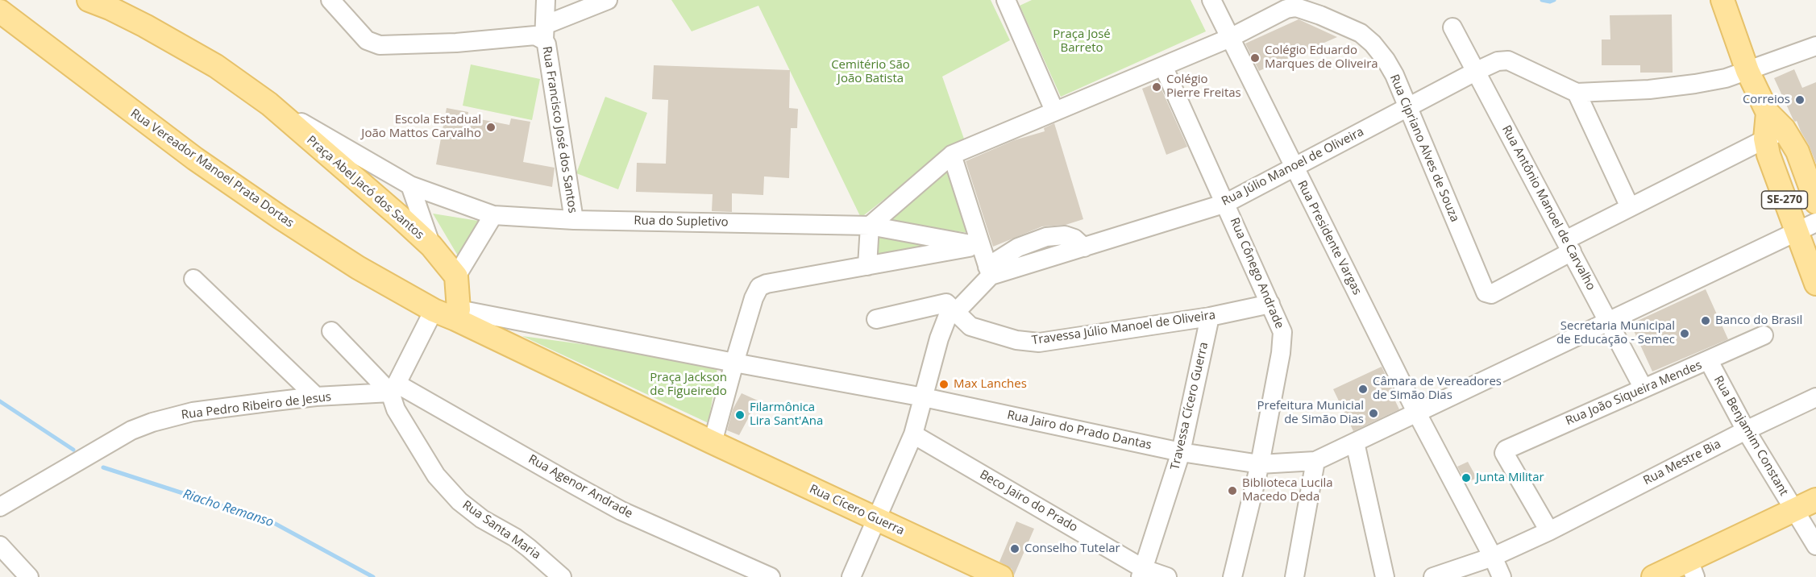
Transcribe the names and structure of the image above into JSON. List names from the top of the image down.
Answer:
{
  "streets": {
    "main road": [
      "Rua Vereador Manoel Prata Dortas",
      "Praça Abel Jacó dos Santos",
      "SE-270",
      "Rua Cícero Guerra"
    ],
    "street": [
      "Rua Francisco José dos Santos",
      "Rua Cipriano Alves de Souza",
      "Rua Júlio Manoel de Oliveira",
      "Rua Antônio Manoel de Carvalho",
      "Rua do Supletivo",
      "Rua Presidente Vargas",
      "Rua Cônego Andrade",
      "Travessa Júlio Manoel de Oliveira",
      "Rua João Siqueira Mendes",
      "Rua Pedro Ribeiro de Jesus",
      "Travessa Cícero Guerra",
      "Rua Jairo do Prado Dantas",
      "Rua Benjamim Constant",
      "Rua Mestre Bia",
      "Rua Agenor Andrade",
      "Beco Jairo do Prado",
      "Rua Santa Maria"
    ]
  },
  "crossings": [
    ["Rua Francisco José dos Santos", "Rua do Supletivo"],
    ["Rua Cipriano Alves de Souza", "Rua Júlio Manoel de Oliveira"],
    ["Rua Cipriano Alves de Souza", "Rua Antônio Manoel de Carvalho"],
    ["Rua Cipriano Alves de Souza", "Rua Presidente Vargas"],
    ["Rua Júlio Manoel de Oliveira", "Rua Antônio Manoel de Carvalho"],
    ["Rua Júlio Manoel de Oliveira", "Rua Presidente Vargas"],
    ["Rua Júlio Manoel de Oliveira", "Rua Cônego Andrade"],
    ["Praça Abel Jacó dos Santos", "Rua do Supletivo"],
    ["SE-270", "Rua Jairo do Prado Dantas"],
    ["Rua Antônio Manoel de Carvalho", "Rua João Siqueira Mendes"],
    ["Rua Antônio Manoel de Carvalho", "Rua Jairo do Prado Dantas"],
    ["Rua Presidente Vargas", "Rua Jairo do Prado Dantas"],
    ["Rua Presidente Vargas", "Rua Mestre Bia"],
    ["Rua Cônego Andrade", "Travessa Júlio Manoel de Oliveira"],
    ["Rua Cônego Andrade", "Rua Jairo do Prado Dantas"],
    ["Travessa Júlio Manoel de Oliveira", "Travessa Cícero Guerra"],
    ["Rua João Siqueira Mendes", "Rua Benjamim Constant"],
    ["Rua João Siqueira Mendes", "Rua Mestre Bia"],
    ["Rua Pedro Ribeiro de Jesus", "Rua Agenor Andrade"],
    ["Rua Pedro Ribeiro de Jesus", "Rua Santa Maria"],
    ["Travessa Cícero Guerra", "Rua Jairo do Prado Dantas"],
    ["Travessa Cícero Guerra", "Beco Jairo do Prado"],
    ["Rua Benjamim Constant", "Rua Mestre Bia"],
    ["Rua Agenor Andrade", "Rua Santa Maria"]
  ],
  "water": ["Riacho Remanso"],
  "parks": ["Praça José Barreto", "Cemitério São João Batista", "Praça Jackson de Figueiredo"],
  "places": [
    "Colégio Eduardo Marques de Oliveira",
    "Colégio Pierre Freitas",
    "Correios",
    "Escola Estadual João Mattos Carvalho",
    "Banco do Brasil",
    "Secretaria Municipal de Educação - Semec",
    "Max Lanches",
    "Câmara de Vereadores de Simão Dias",
    "Prefeitura Municial de Simão Dias",
    "Filarmônica Lira Sant'Ana",
    "Junta Militar",
    "Biblioteca Lucila Macedo Deda",
    "Conselho Tutelar"
  ]
}
